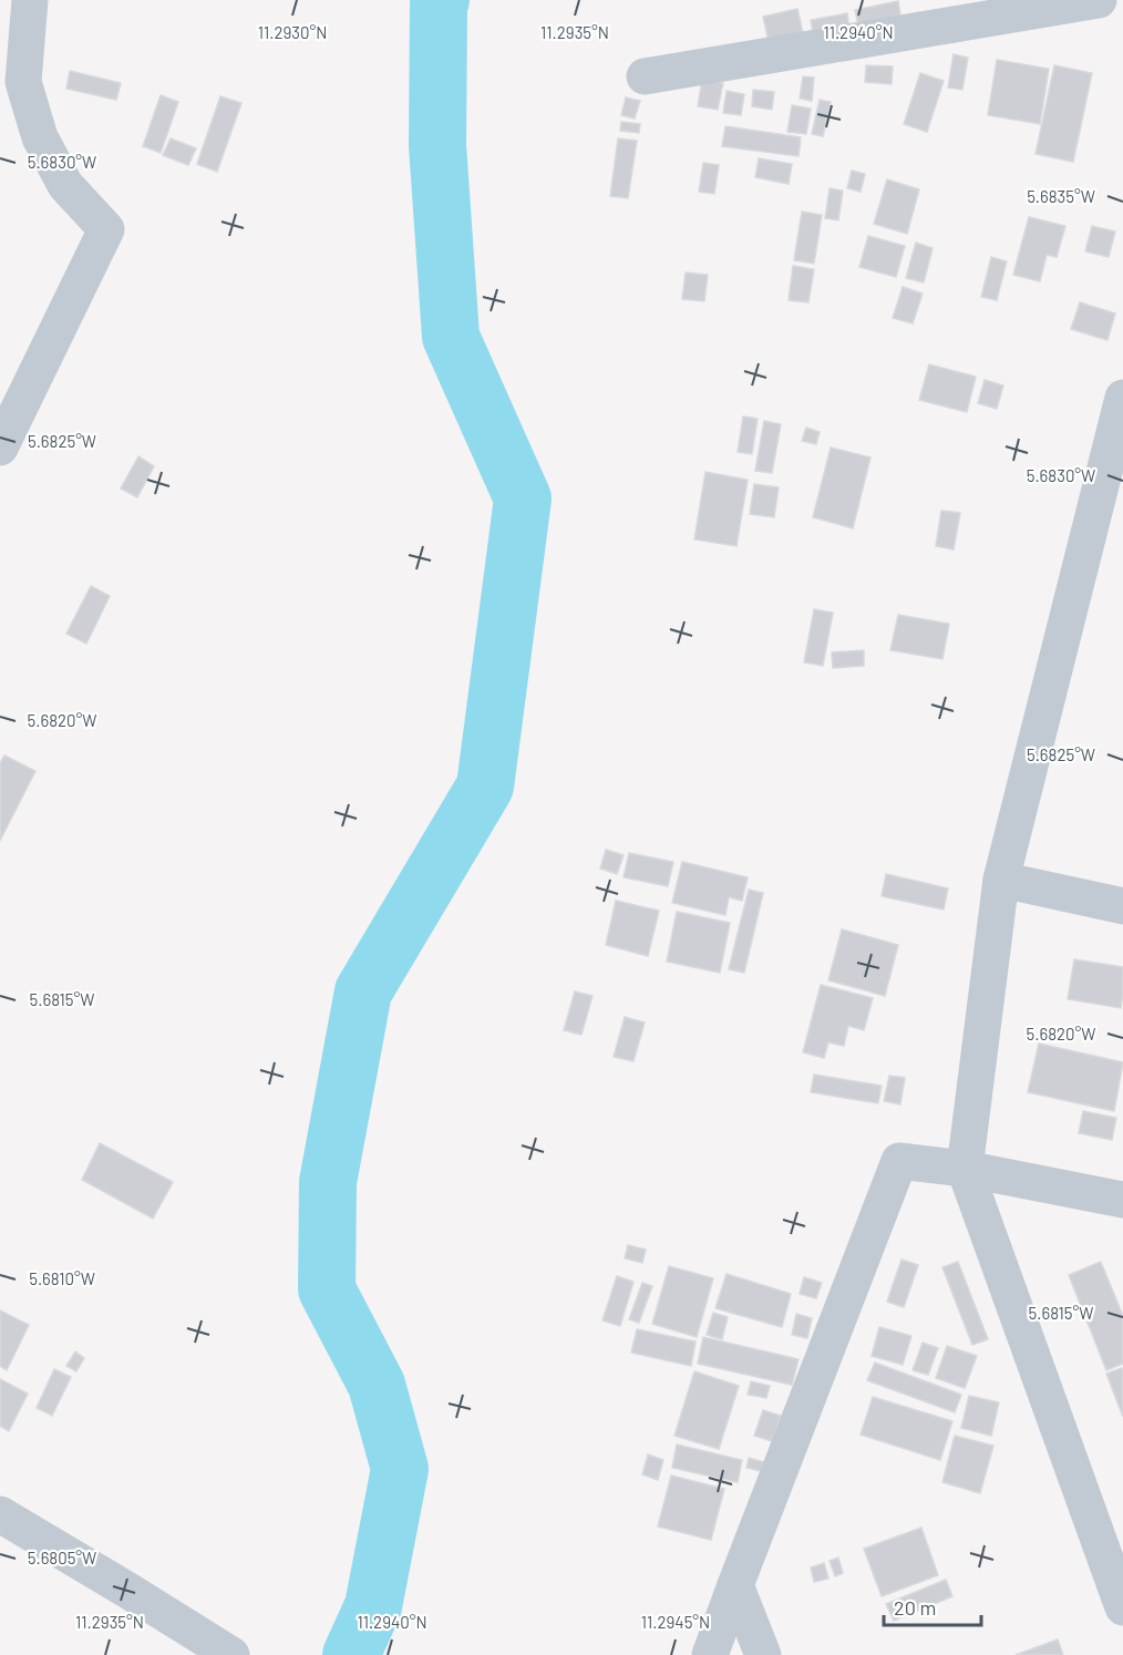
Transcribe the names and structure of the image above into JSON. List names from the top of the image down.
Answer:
{
  "scale_bar": "20 m",
  "coordinates": [
    "11.2930°N",
    "11.2935°N",
    "11.2940°N",
    "5.6830°W",
    "5.6835°W",
    "5.6825°W",
    "5.6820°W",
    "5.6815°W",
    "5.6810°W",
    "5.6805°W",
    "11.2945°N"
  ]
}
